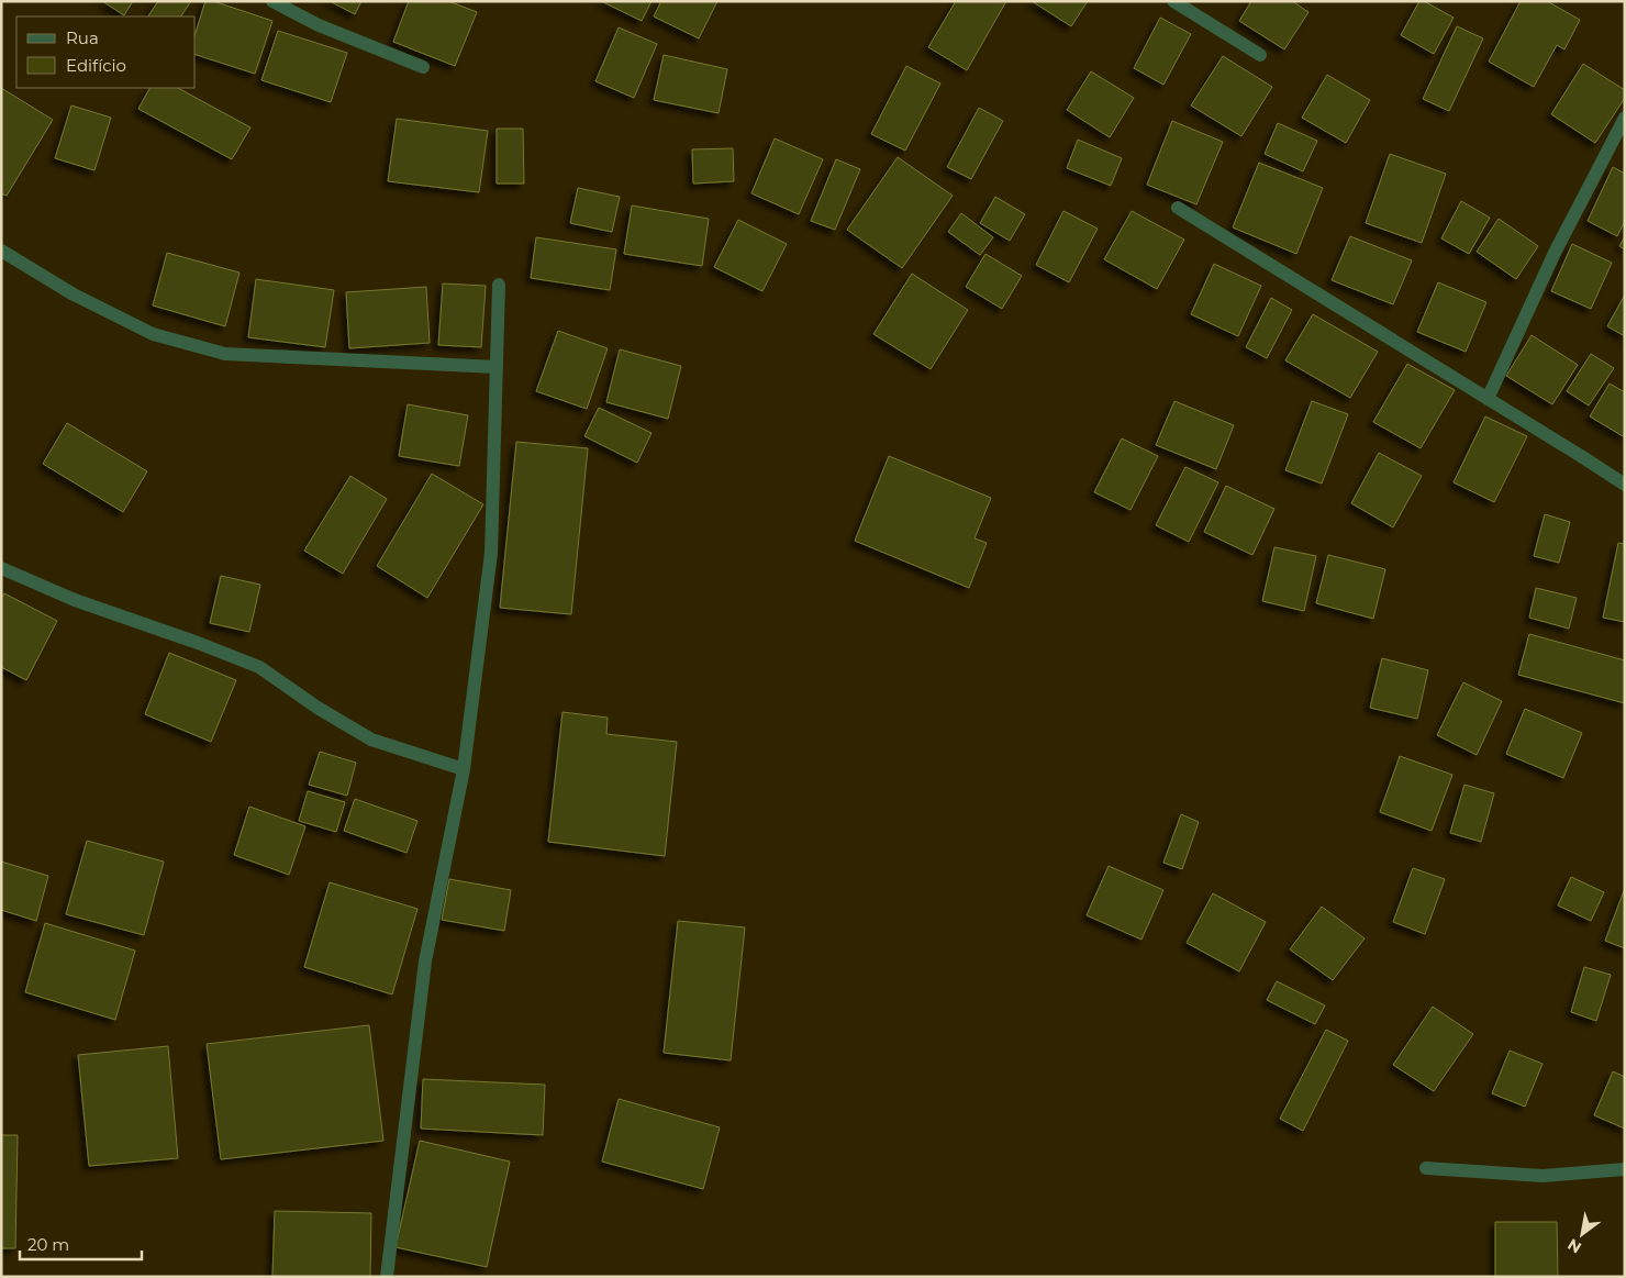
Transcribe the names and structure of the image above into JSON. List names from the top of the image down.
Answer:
{
  "legend": ["Rua", "Edifício"],
  "scale_bar": "20 m",
  "north": "bottom left"
}
